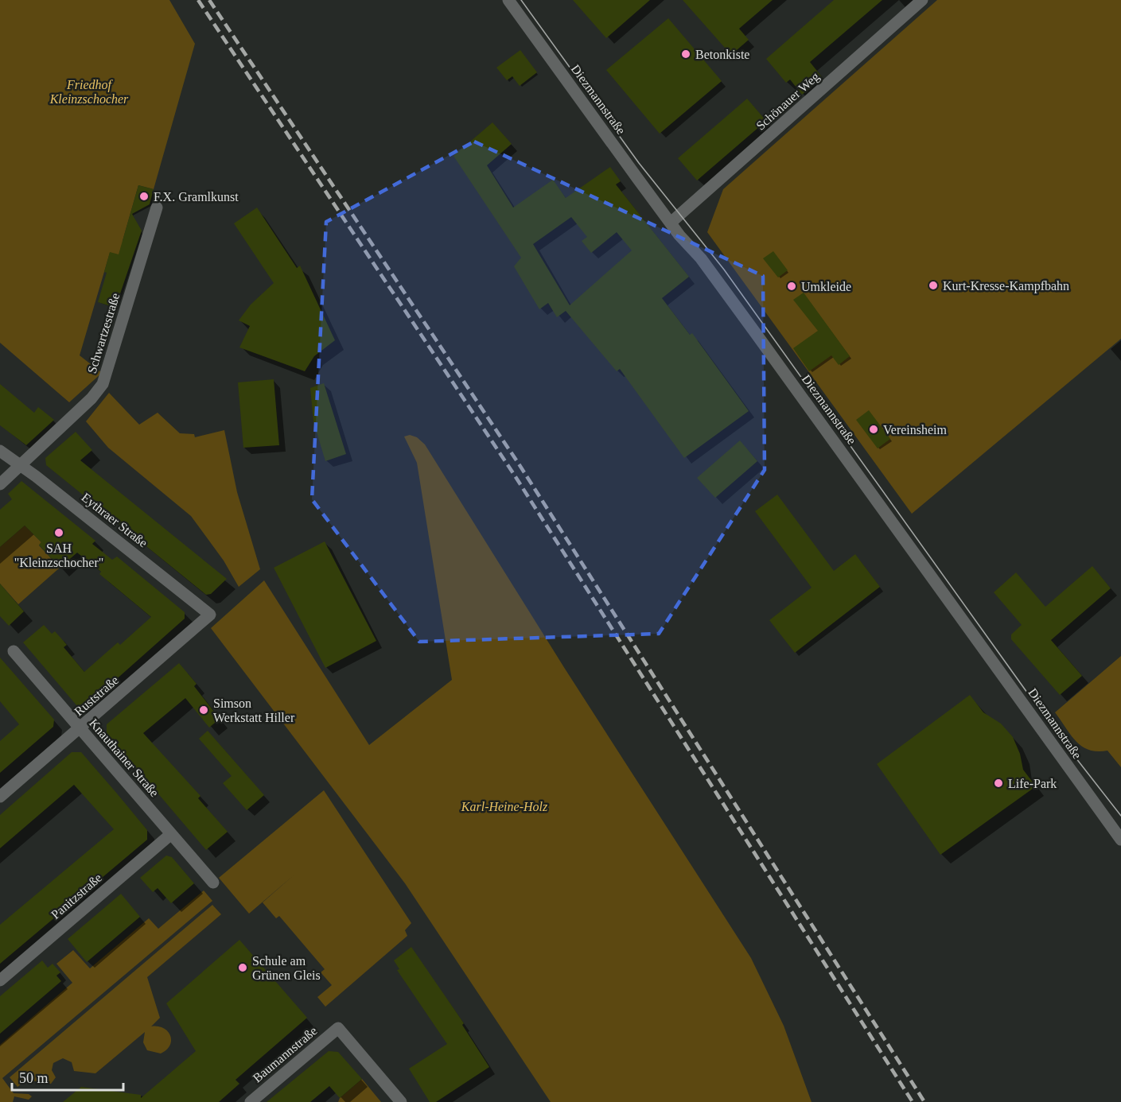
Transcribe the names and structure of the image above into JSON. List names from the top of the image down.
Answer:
{
  "streets": {
    "street": [
      "Diezmannstraße",
      "Schönauer Weg",
      "Schwartzestraße",
      "Eythraer Straße",
      "Ruststraße",
      "Knauthainer Straße",
      "Panitzstraße",
      "Baumannstraße"
    ]
  },
  "crossings": [
    ["Diezmannstraße", "Schönauer Weg"],
    ["Schwartzestraße", "Eythraer Straße"],
    ["Eythraer Straße", "Ruststraße"],
    ["Ruststraße", "Knauthainer Straße"],
    ["Knauthainer Straße", "Panitzstraße"]
  ],
  "parks": ["Friedhof Kleinzschocher", "Karl-Heine-Holz"],
  "places": [
    "Betonkiste",
    "F.X. Gramlkunst",
    "Kurt-Kresse-Kampfbahn",
    "Umkleide",
    "Vereinsheim",
    "SAH \"Kleinzschocher\"",
    "Simson Werkstatt Hiller",
    "Life-Park",
    "Schule am Grünen Gleis"
  ],
  "scale_bar": "50 m"
}
